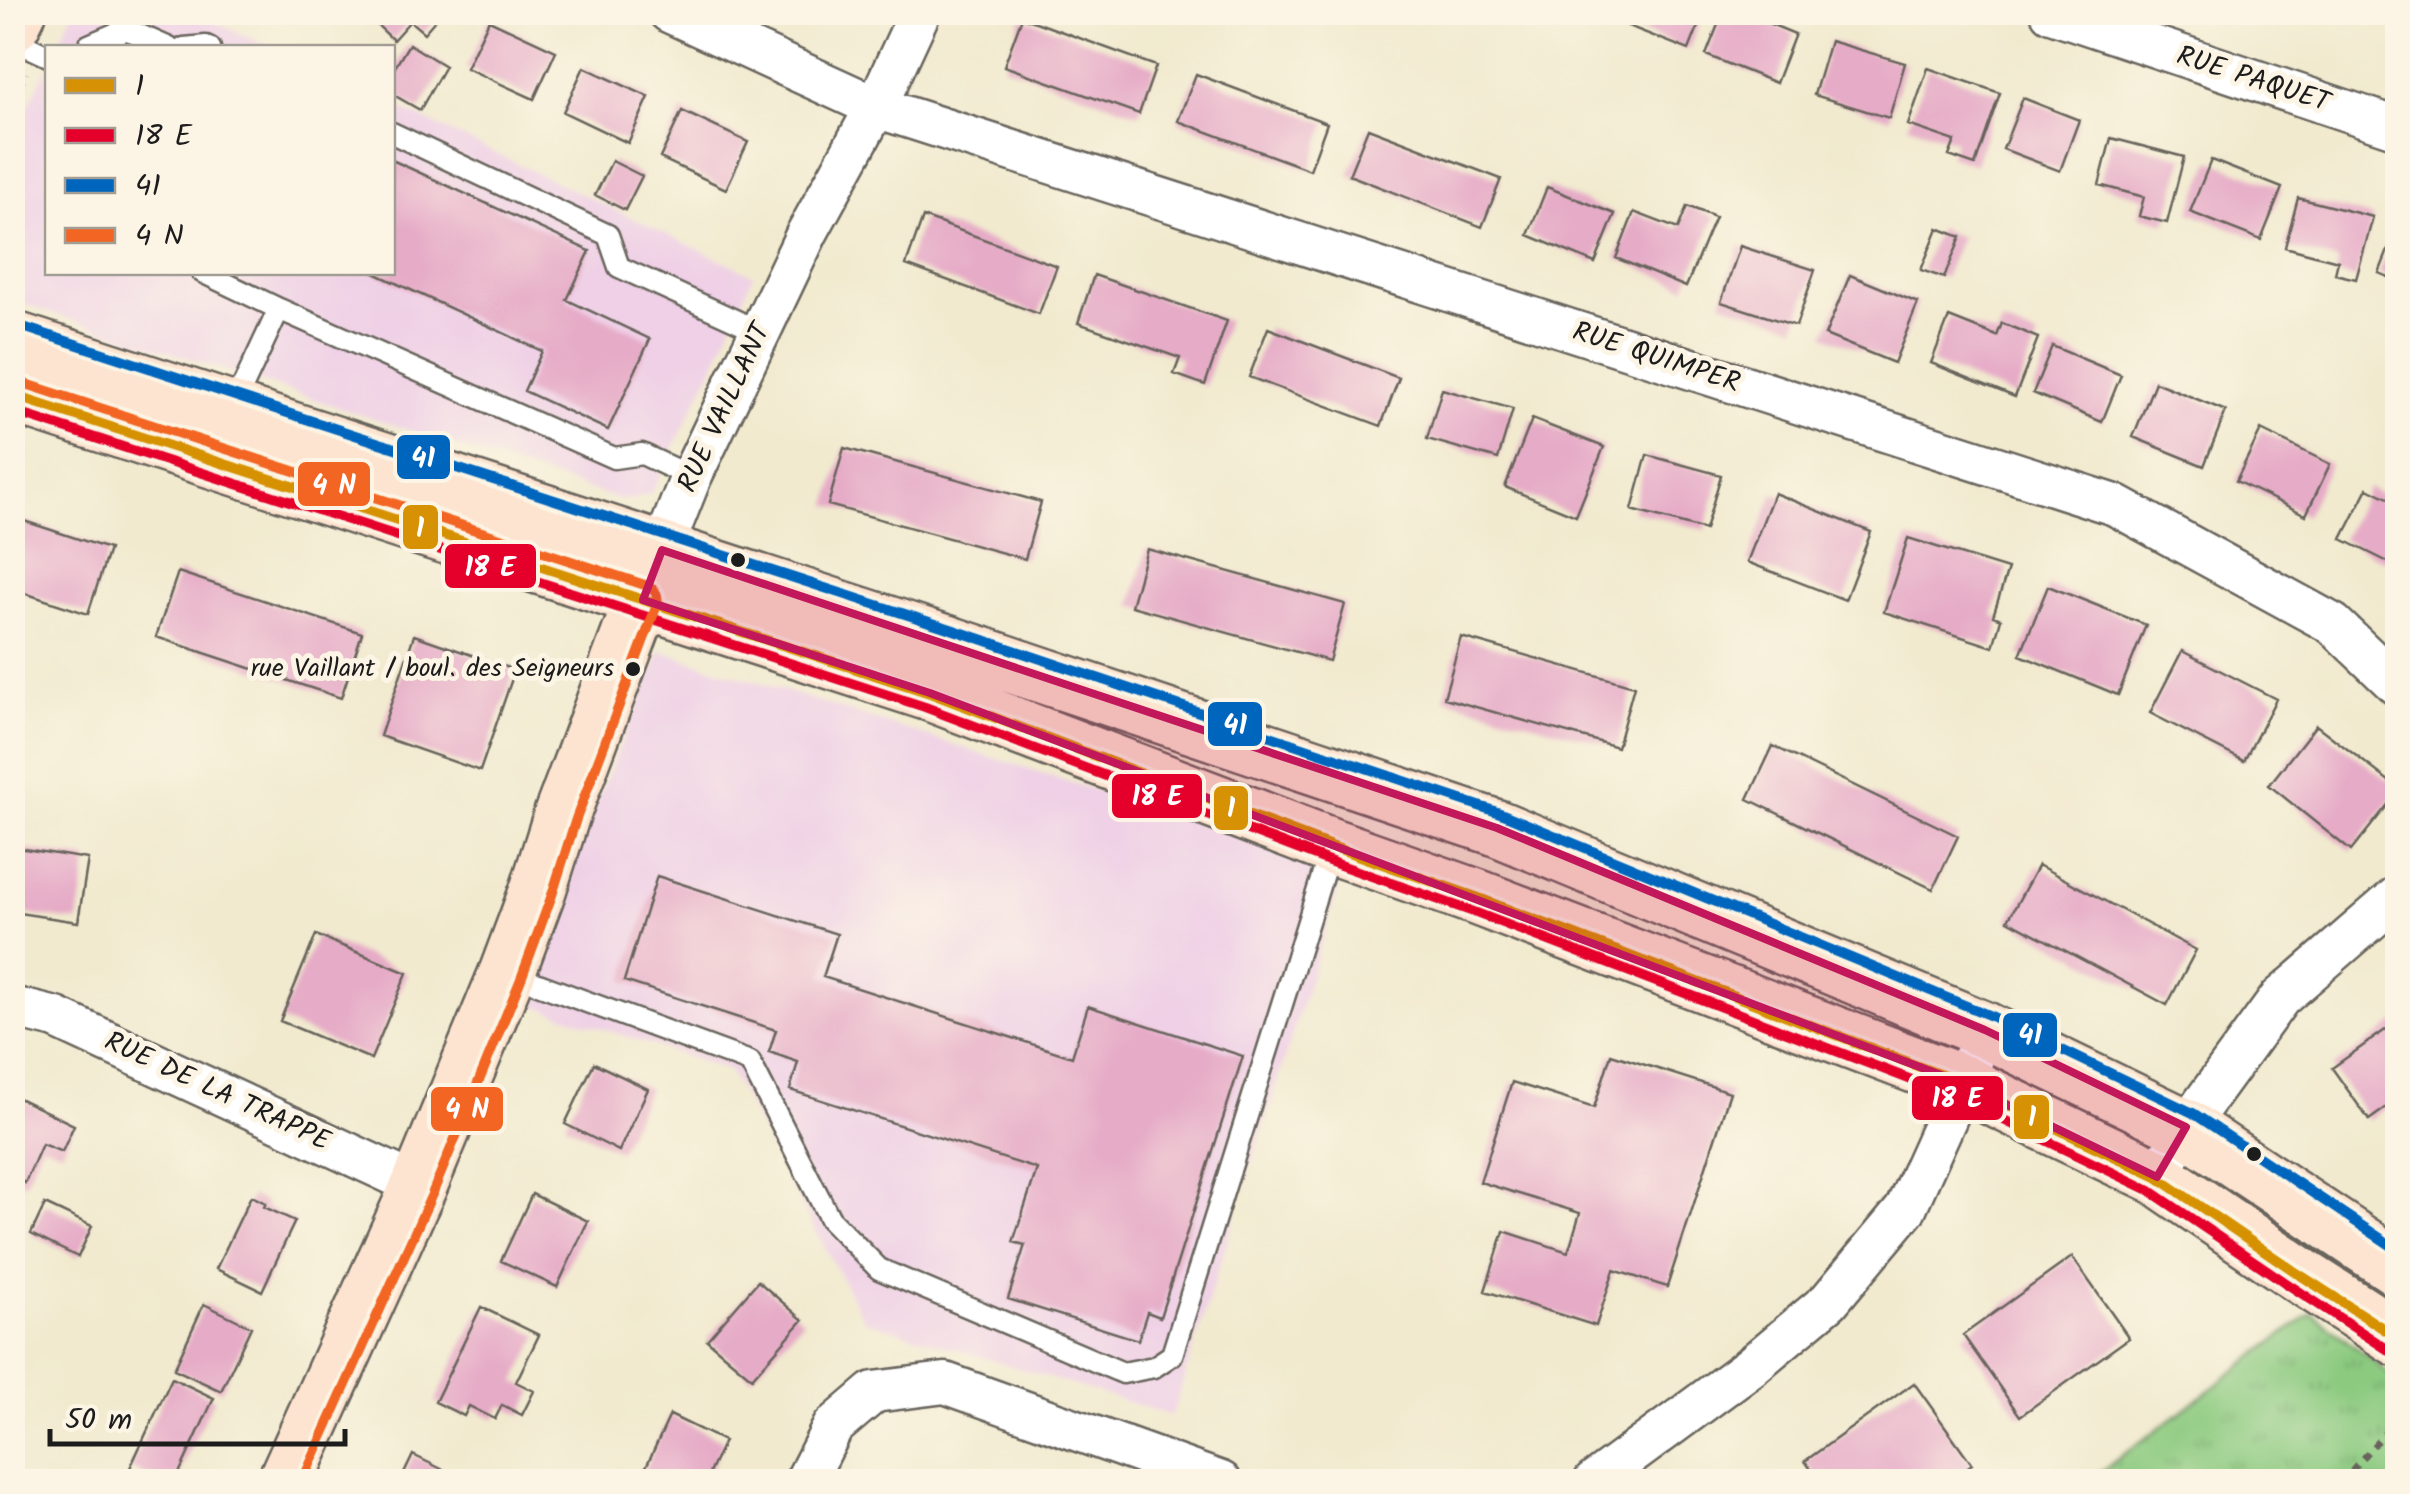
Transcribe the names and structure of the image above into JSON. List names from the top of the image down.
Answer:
{
  "streets": {
    "street": [
      "RUE PAQUET",
      "RUE QUIMPER",
      "RUE VAILLANT",
      "RUE DE LA TRAPPE"
    ]
  },
  "crossings": [
    ["RUE QUIMPER", "RUE VAILLANT"],
    ["RUE VAILLANT", "RUE DE LA TRAPPE"]
  ],
  "places": ["rue Vaillant / boul. des Seigneurs"],
  "lines": ["transit line 41", "transit line 1"],
  "legend": [
    "1",
    "18 E",
    "41",
    "4 N"
  ],
  "scale_bar": "50 m"
}
